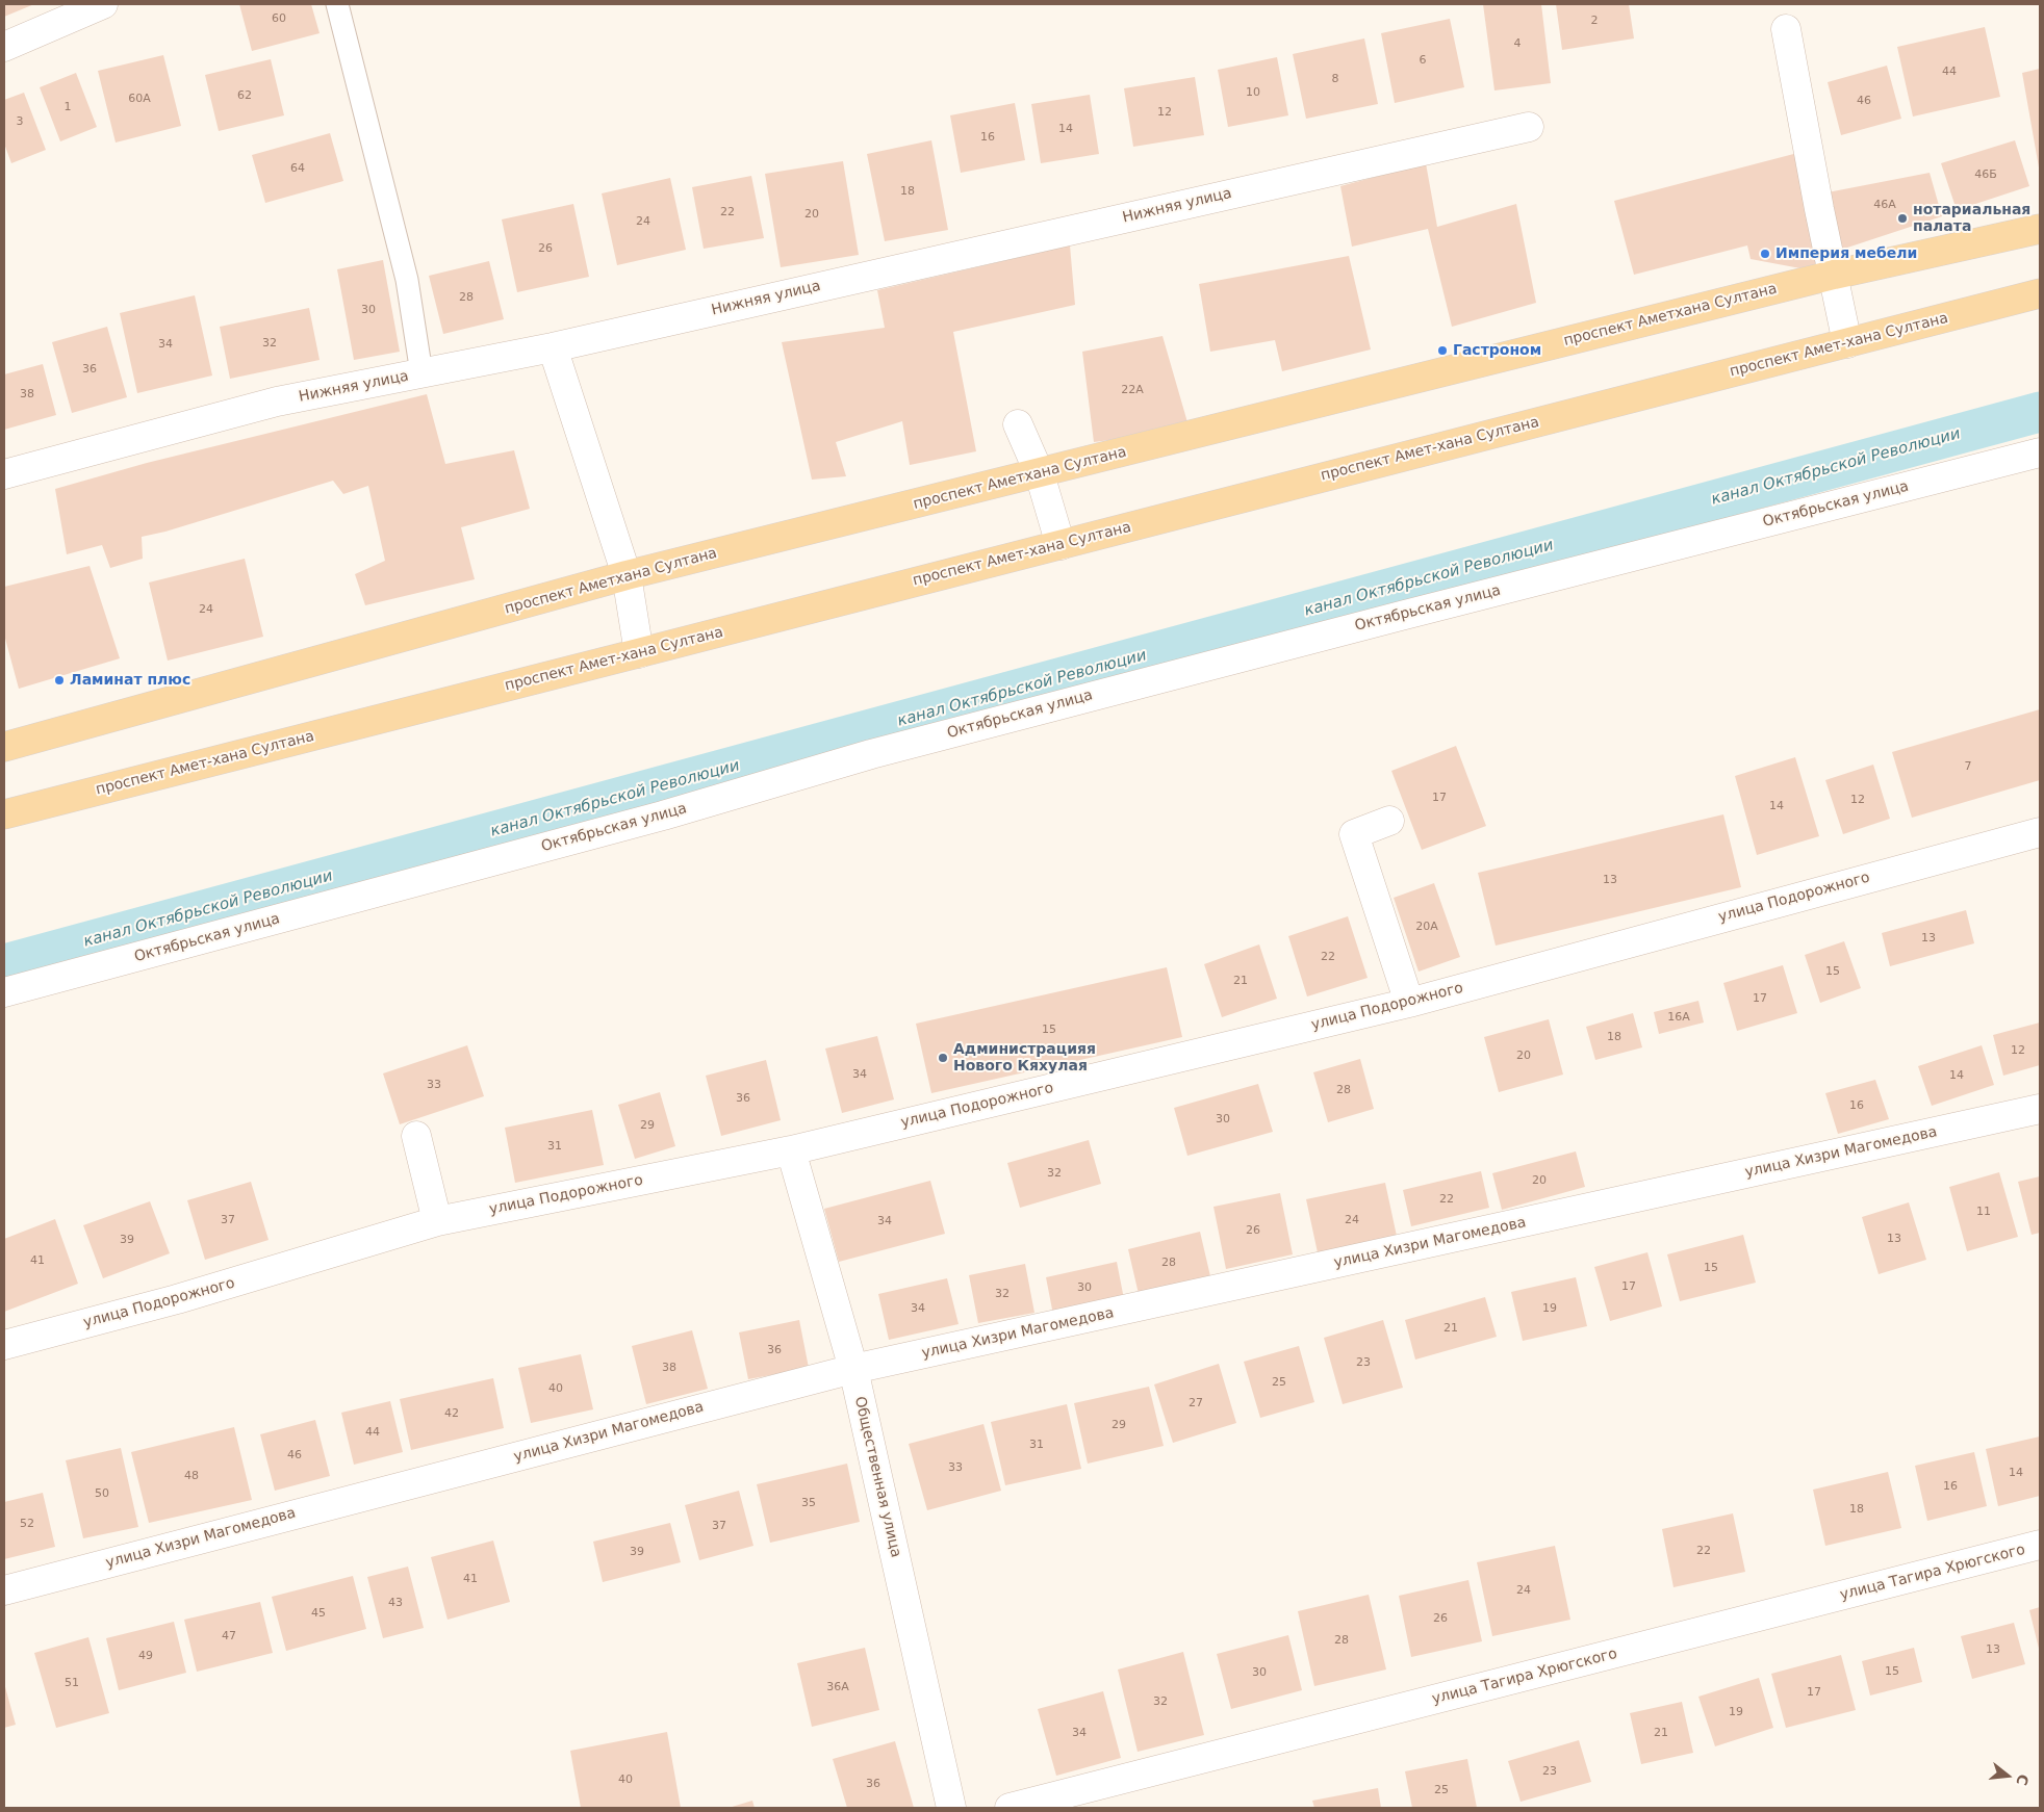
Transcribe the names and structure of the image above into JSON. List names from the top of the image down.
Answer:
{
  "streets": {
    "main road": ["проспект Аметхана Султана", "проспект Амет-хана Султана"],
    "street": [
      "Нижняя улица",
      "Октябрьская улица",
      "улица Подорожного",
      "улица Хизри Магомедова",
      "Общественная улица",
      "улица Тагира Хрюгского"
    ]
  },
  "crossings": [
    ["улица Подорожного", "Общественная улица"],
    ["улица Хизри Магомедова", "Общественная улица"]
  ],
  "water": ["канал Октябрьской Революции"],
  "places": [
    "нотариальная палата",
    "Империя мебели",
    "Гастроном",
    "Ламинат плюс",
    "Администрацияя Нового Кяхулая"
  ],
  "house_numbers": [
    "60",
    "2",
    "4",
    "6",
    "44",
    "8",
    "10",
    "62",
    "60А",
    "46",
    "1",
    "12",
    "3",
    "14",
    "16",
    "64",
    "46Б",
    "18",
    "46А",
    "22",
    "20",
    "24",
    "26",
    "28",
    "30",
    "32",
    "34",
    "36",
    "22А",
    "38",
    "24",
    "7",
    "17",
    "12",
    "14",
    "13",
    "20А",
    "13",
    "22",
    "15",
    "21",
    "17",
    "16А",
    "15",
    "18",
    "12",
    "20",
    "34",
    "14",
    "33",
    "28",
    "36",
    "16",
    "30",
    "29",
    "31",
    "32",
    "20",
    "22",
    "11",
    "37",
    "24",
    "34",
    "26",
    "13",
    "39",
    "41",
    "28",
    "15",
    "17",
    "30",
    "32",
    "34",
    "19",
    "21",
    "36",
    "23",
    "38",
    "25",
    "40",
    "27",
    "42",
    "29",
    "44",
    "31",
    "46",
    "33",
    "14",
    "48",
    "16",
    "50",
    "35",
    "18",
    "52",
    "37",
    "22",
    "39",
    "41",
    "24",
    "43",
    "45",
    "26",
    "47",
    "28",
    "13",
    "49",
    "15",
    "30",
    "51",
    "36А",
    "17",
    "32",
    "19",
    "34",
    "21",
    "23",
    "40",
    "36",
    "25"
  ],
  "north": "right"
}
